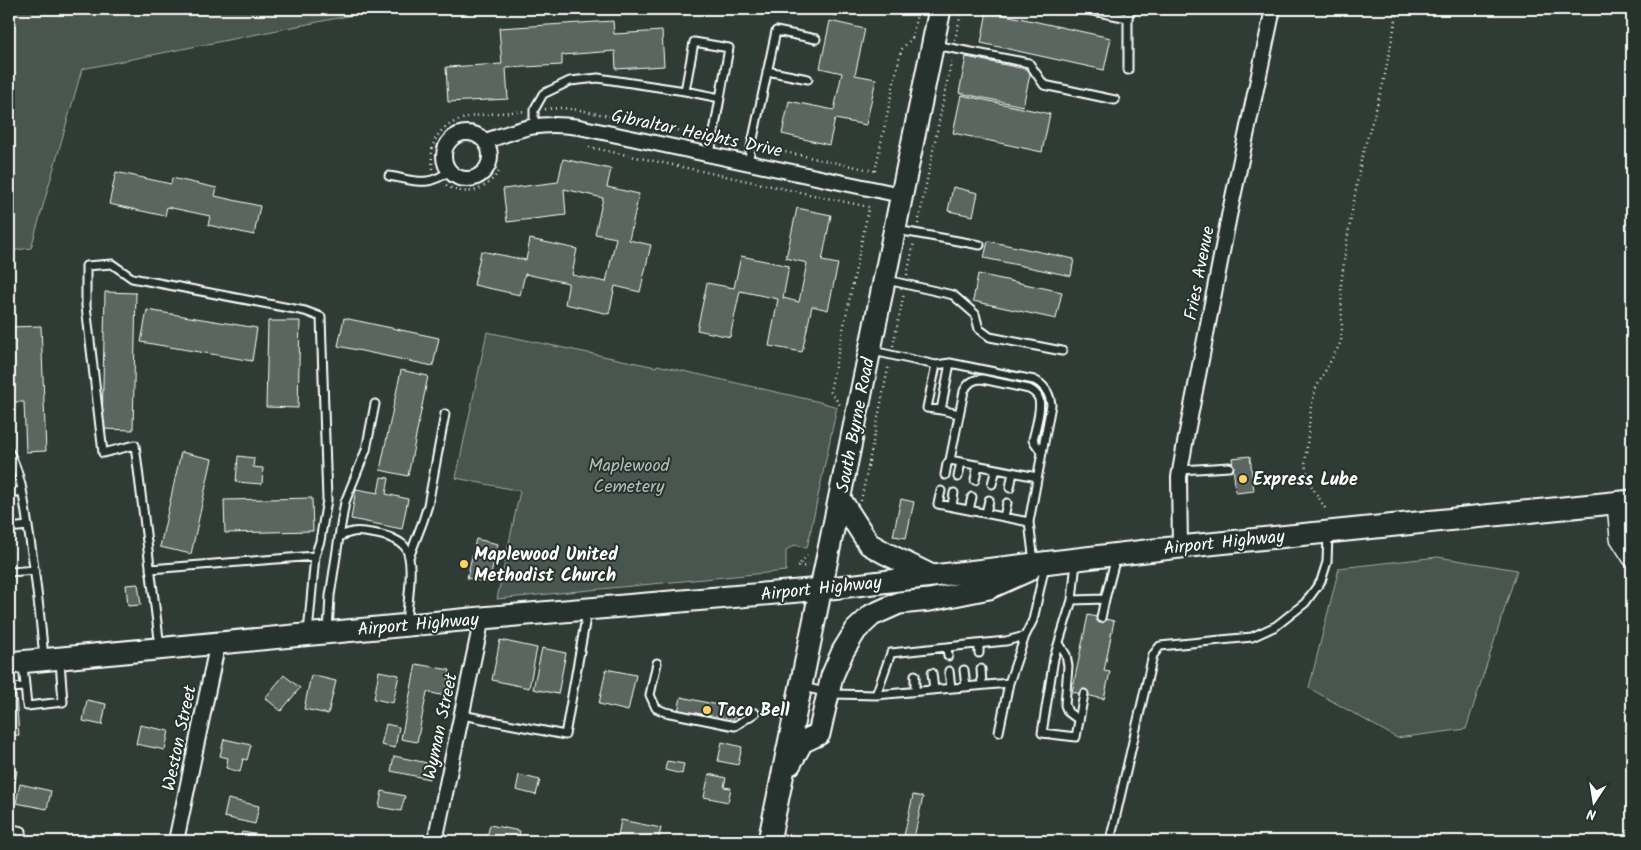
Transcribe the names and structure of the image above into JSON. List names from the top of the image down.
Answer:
{
  "streets": {
    "main road": ["South Byrne Road", "Airport Highway"],
    "street": [
      "Gibraltar Heights Drive",
      "Fries Avenue",
      "Wyman Street",
      "Weston Street"
    ]
  },
  "crossings": [
    ["Gibraltar Heights Drive", "South Byrne Road"],
    ["Fries Avenue", "Airport Highway"],
    ["South Byrne Road", "Airport Highway"],
    ["Airport Highway", "Wyman Street"],
    ["Airport Highway", "Weston Street"]
  ],
  "parks": ["Maplewood Cemetery"],
  "places": ["Express Lube", "Maplewood United Methodist Church", "Taco Bell"],
  "north": "bottom"
}
